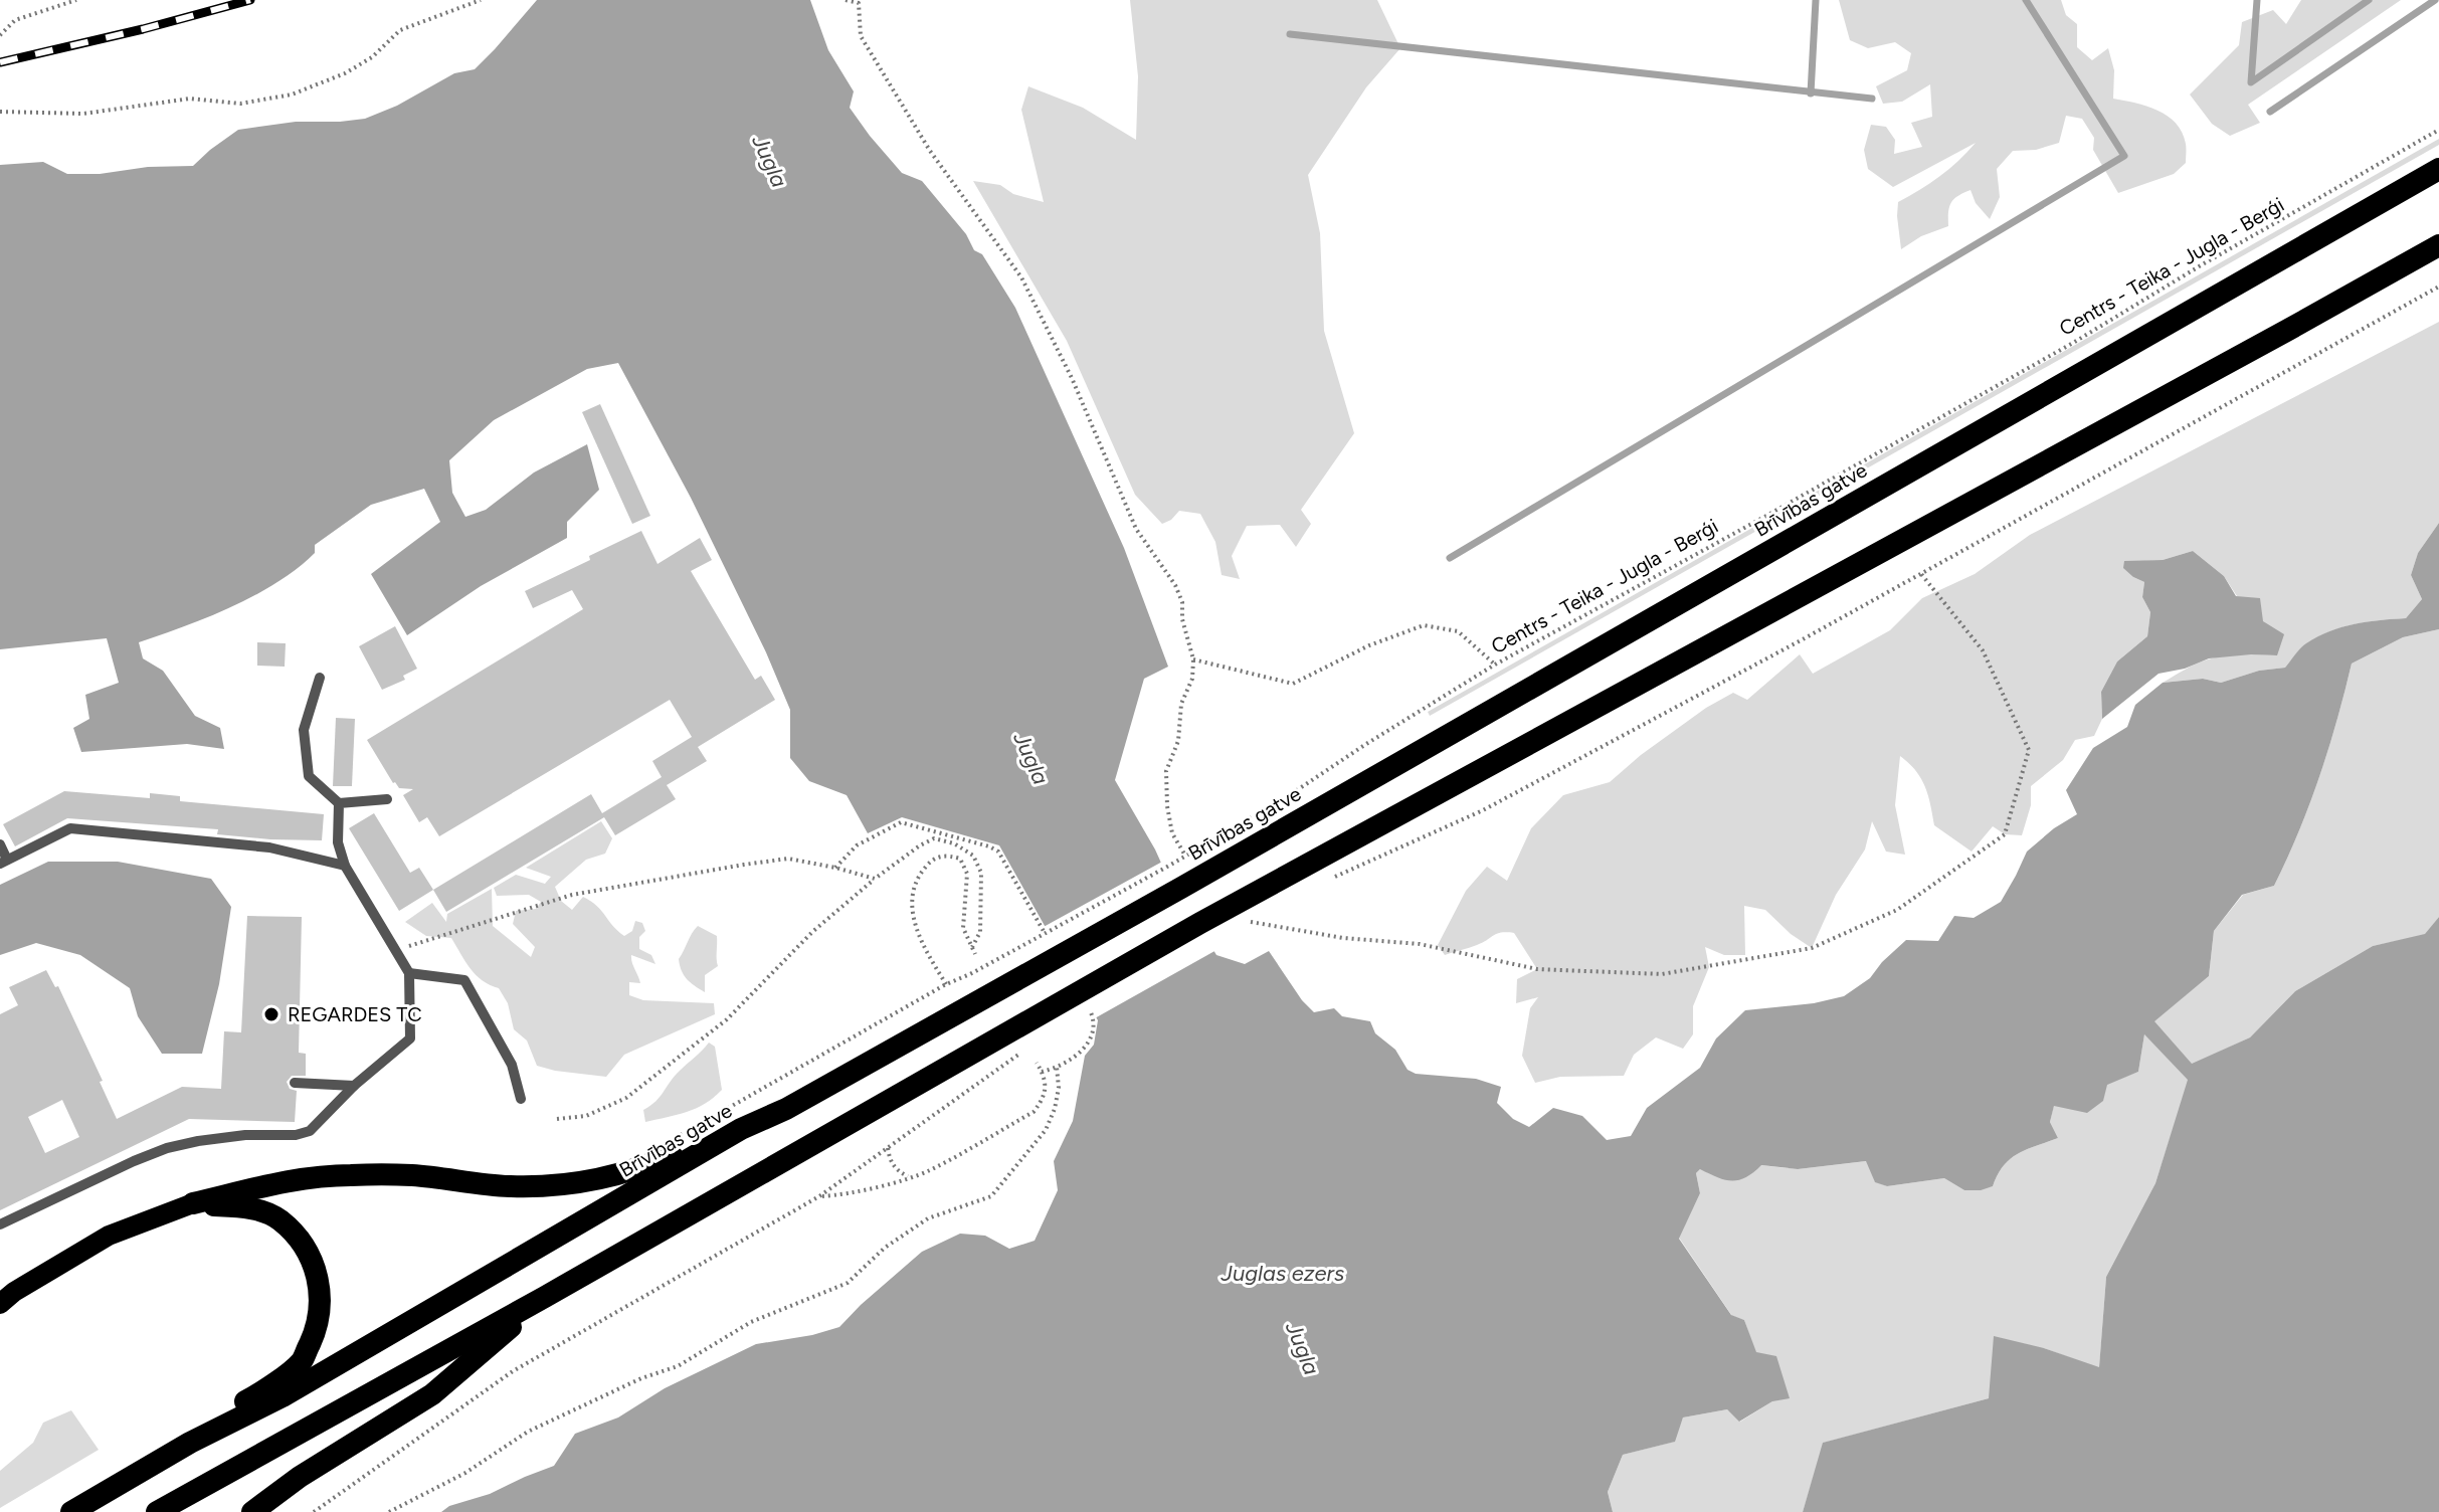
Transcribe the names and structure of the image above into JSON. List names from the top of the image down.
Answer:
{
  "streets": {
    "highway": ["Brīvības gatve"],
    "path": ["Centrs - Teika - Jugla - Berģi"]
  },
  "water": ["Jugla", "Juglas ezers"],
  "places": ["REGARDES TC"]
}
